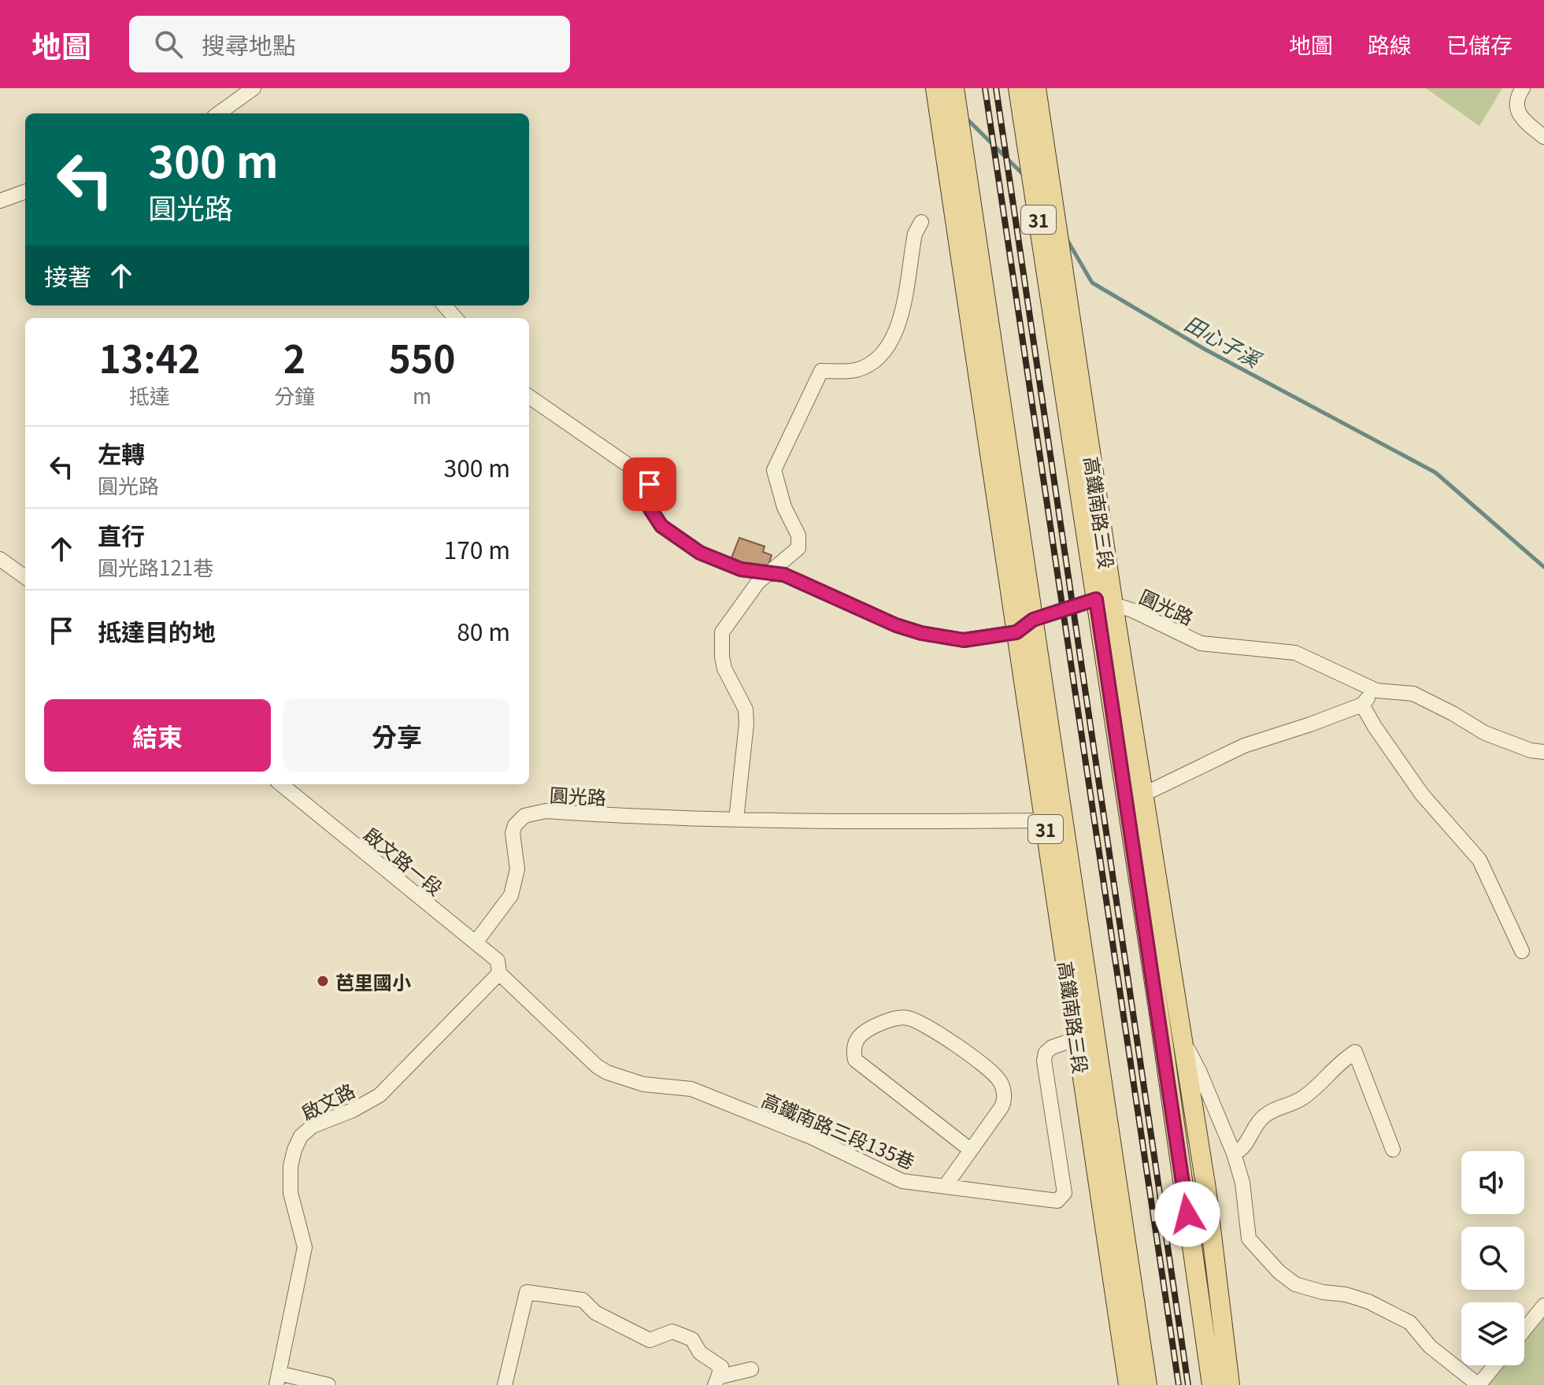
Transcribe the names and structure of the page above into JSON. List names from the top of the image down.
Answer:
{
  "streets": {
    "main road": ["31", "高鐵南路三段"],
    "street": [
      "圓光路",
      "啟文路一段",
      "啟文路",
      "高鐵南路三段135巷"
    ]
  },
  "crossings": [
    ["高鐵南路三段", "圓光路"],
    ["高鐵南路三段", "高鐵南路三段135巷"],
    ["圓光路", "啟文路一段"],
    ["啟文路一段", "啟文路"],
    ["啟文路一段", "高鐵南路三段135巷"],
    ["啟文路", "高鐵南路三段135巷"]
  ],
  "water": ["田心子溪"],
  "places": ["芭里國小"],
  "page": {
    "header": "地圖",
    "search": "搜尋地點",
    "nav": ["地圖", "路線", "已儲存"],
    "turn": ["300 m", "圓光路"],
    "then": "接著",
    "eta": [
      "13:42",
      "抵達",
      "2",
      "分鐘",
      "550",
      "m"
    ],
    "list": [
      {
        "name": "左轉",
        "note": "圓光路",
        "value": "300 m"
      },
      {
        "name": "直行",
        "note": "圓光路121巷",
        "value": "170 m"
      },
      {
        "name": "抵達目的地",
        "value": "80 m"
      }
    ],
    "buttons": ["結束", "分享"]
  }
}
